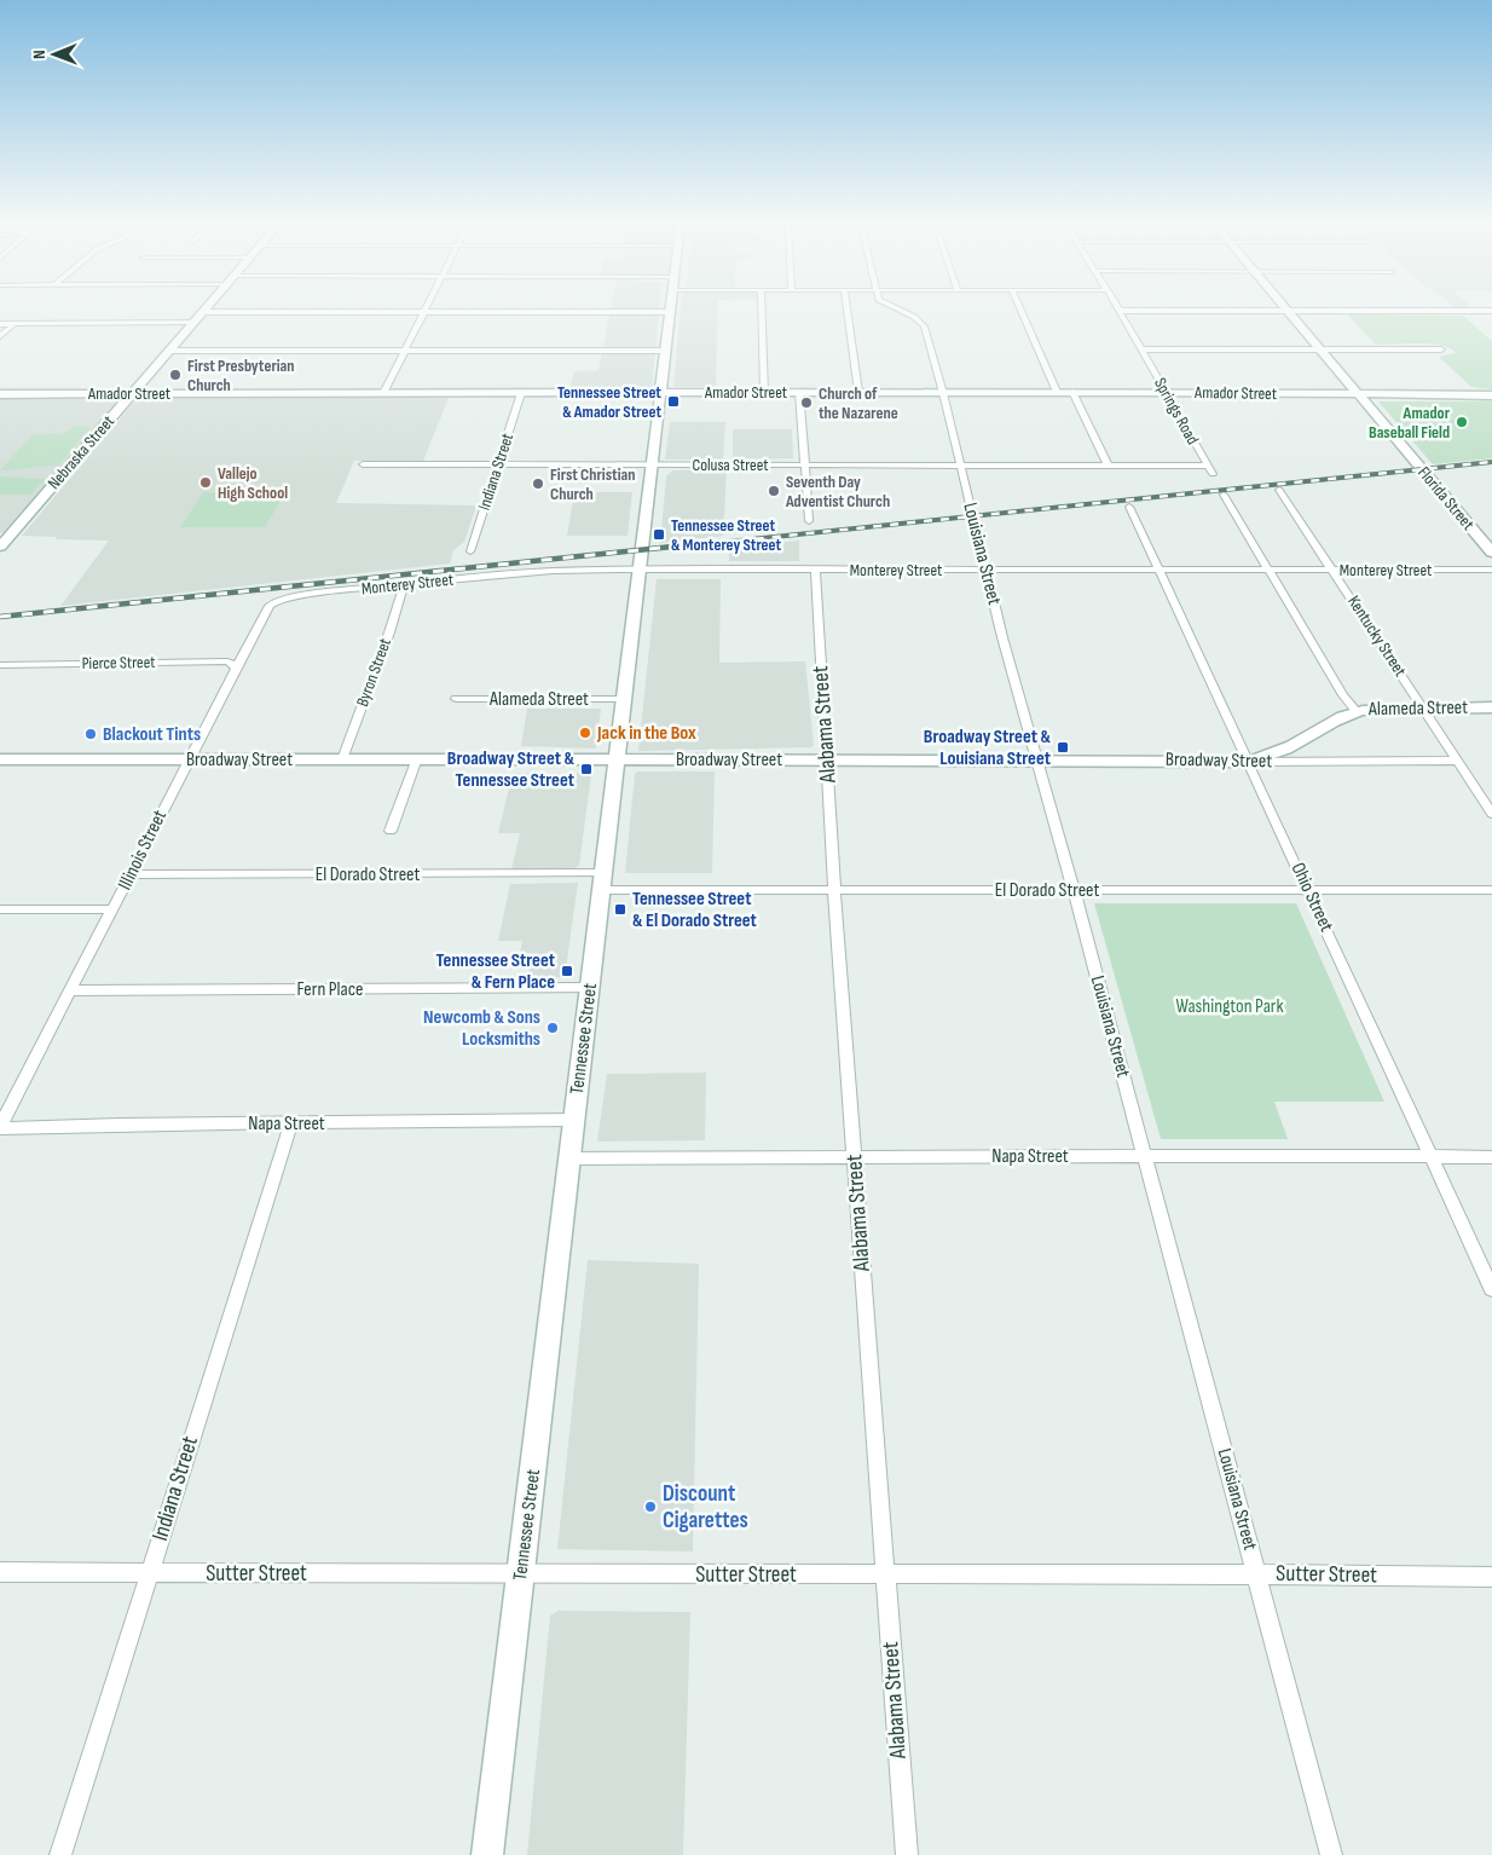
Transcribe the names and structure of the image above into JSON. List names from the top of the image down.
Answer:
{
  "streets": {
    "street": [
      "Amador Street",
      "Springs Road",
      "Nebraska Street",
      "Colusa Street",
      "Indiana Street",
      "Florida Street",
      "Louisiana Street",
      "Monterey Street",
      "Kentucky Street",
      "Pierce Street",
      "Byron Street",
      "Alameda Street",
      "Alabama Street",
      "Broadway Street",
      "Illinois Street",
      "El Dorado Street",
      "Ohio Street",
      "Fern Place",
      "Tennessee Street",
      "Napa Street",
      "Sutter Street"
    ]
  },
  "crossings": [
    ["Amador Street", "Springs Road"],
    ["Amador Street", "Nebraska Street"],
    ["Amador Street", "Indiana Street"],
    ["Amador Street", "Florida Street"],
    ["Amador Street", "Louisiana Street"],
    ["Amador Street", "Tennessee Street"],
    ["Springs Road", "Colusa Street"],
    ["Colusa Street", "Indiana Street"],
    ["Colusa Street", "Louisiana Street"],
    ["Colusa Street", "Tennessee Street"],
    ["Indiana Street", "Napa Street"],
    ["Indiana Street", "Sutter Street"],
    ["Louisiana Street", "Monterey Street"],
    ["Louisiana Street", "Broadway Street"],
    ["Louisiana Street", "El Dorado Street"],
    ["Louisiana Street", "Napa Street"],
    ["Louisiana Street", "Sutter Street"],
    ["Monterey Street", "Kentucky Street"],
    ["Monterey Street", "Byron Street"],
    ["Monterey Street", "Alabama Street"],
    ["Monterey Street", "Illinois Street"],
    ["Monterey Street", "Ohio Street"],
    ["Monterey Street", "Tennessee Street"],
    ["Kentucky Street", "Alameda Street"],
    ["Kentucky Street", "Broadway Street"],
    ["Pierce Street", "Illinois Street"],
    ["Byron Street", "Broadway Street"],
    ["Alameda Street", "Broadway Street"],
    ["Alameda Street", "Ohio Street"],
    ["Alameda Street", "Tennessee Street"],
    ["Alabama Street", "Broadway Street"],
    ["Alabama Street", "El Dorado Street"],
    ["Alabama Street", "Napa Street"],
    ["Alabama Street", "Sutter Street"],
    ["Broadway Street", "Illinois Street"],
    ["Broadway Street", "Ohio Street"],
    ["Broadway Street", "Tennessee Street"],
    ["Illinois Street", "El Dorado Street"],
    ["Illinois Street", "Fern Place"],
    ["Illinois Street", "Napa Street"],
    ["El Dorado Street", "Ohio Street"],
    ["El Dorado Street", "Tennessee Street"],
    ["Ohio Street", "Napa Street"],
    ["Fern Place", "Tennessee Street"],
    ["Tennessee Street", "Napa Street"],
    ["Tennessee Street", "Sutter Street"]
  ],
  "parks": ["Washington Park"],
  "places": {
    "other": [
      "First Presbyterian Church",
      "Church of the Nazarene",
      "Amador Baseball Field",
      "Vallejo High School",
      "First Christian Church",
      "Seventh Day Adventist Church",
      "Jack in the Box",
      "Blackout Tints",
      "Newcomb & Sons Locksmiths",
      "Discount Cigarettes"
    ],
    "transit": [
      "Tennessee Street & Amador Street",
      "Tennessee Street & Monterey Street",
      "Broadway Street & Louisiana Street",
      "Broadway Street & Tennessee Street",
      "Tennessee Street & El Dorado Street",
      "Tennessee Street & Fern Place"
    ]
  },
  "north": "left"
}
